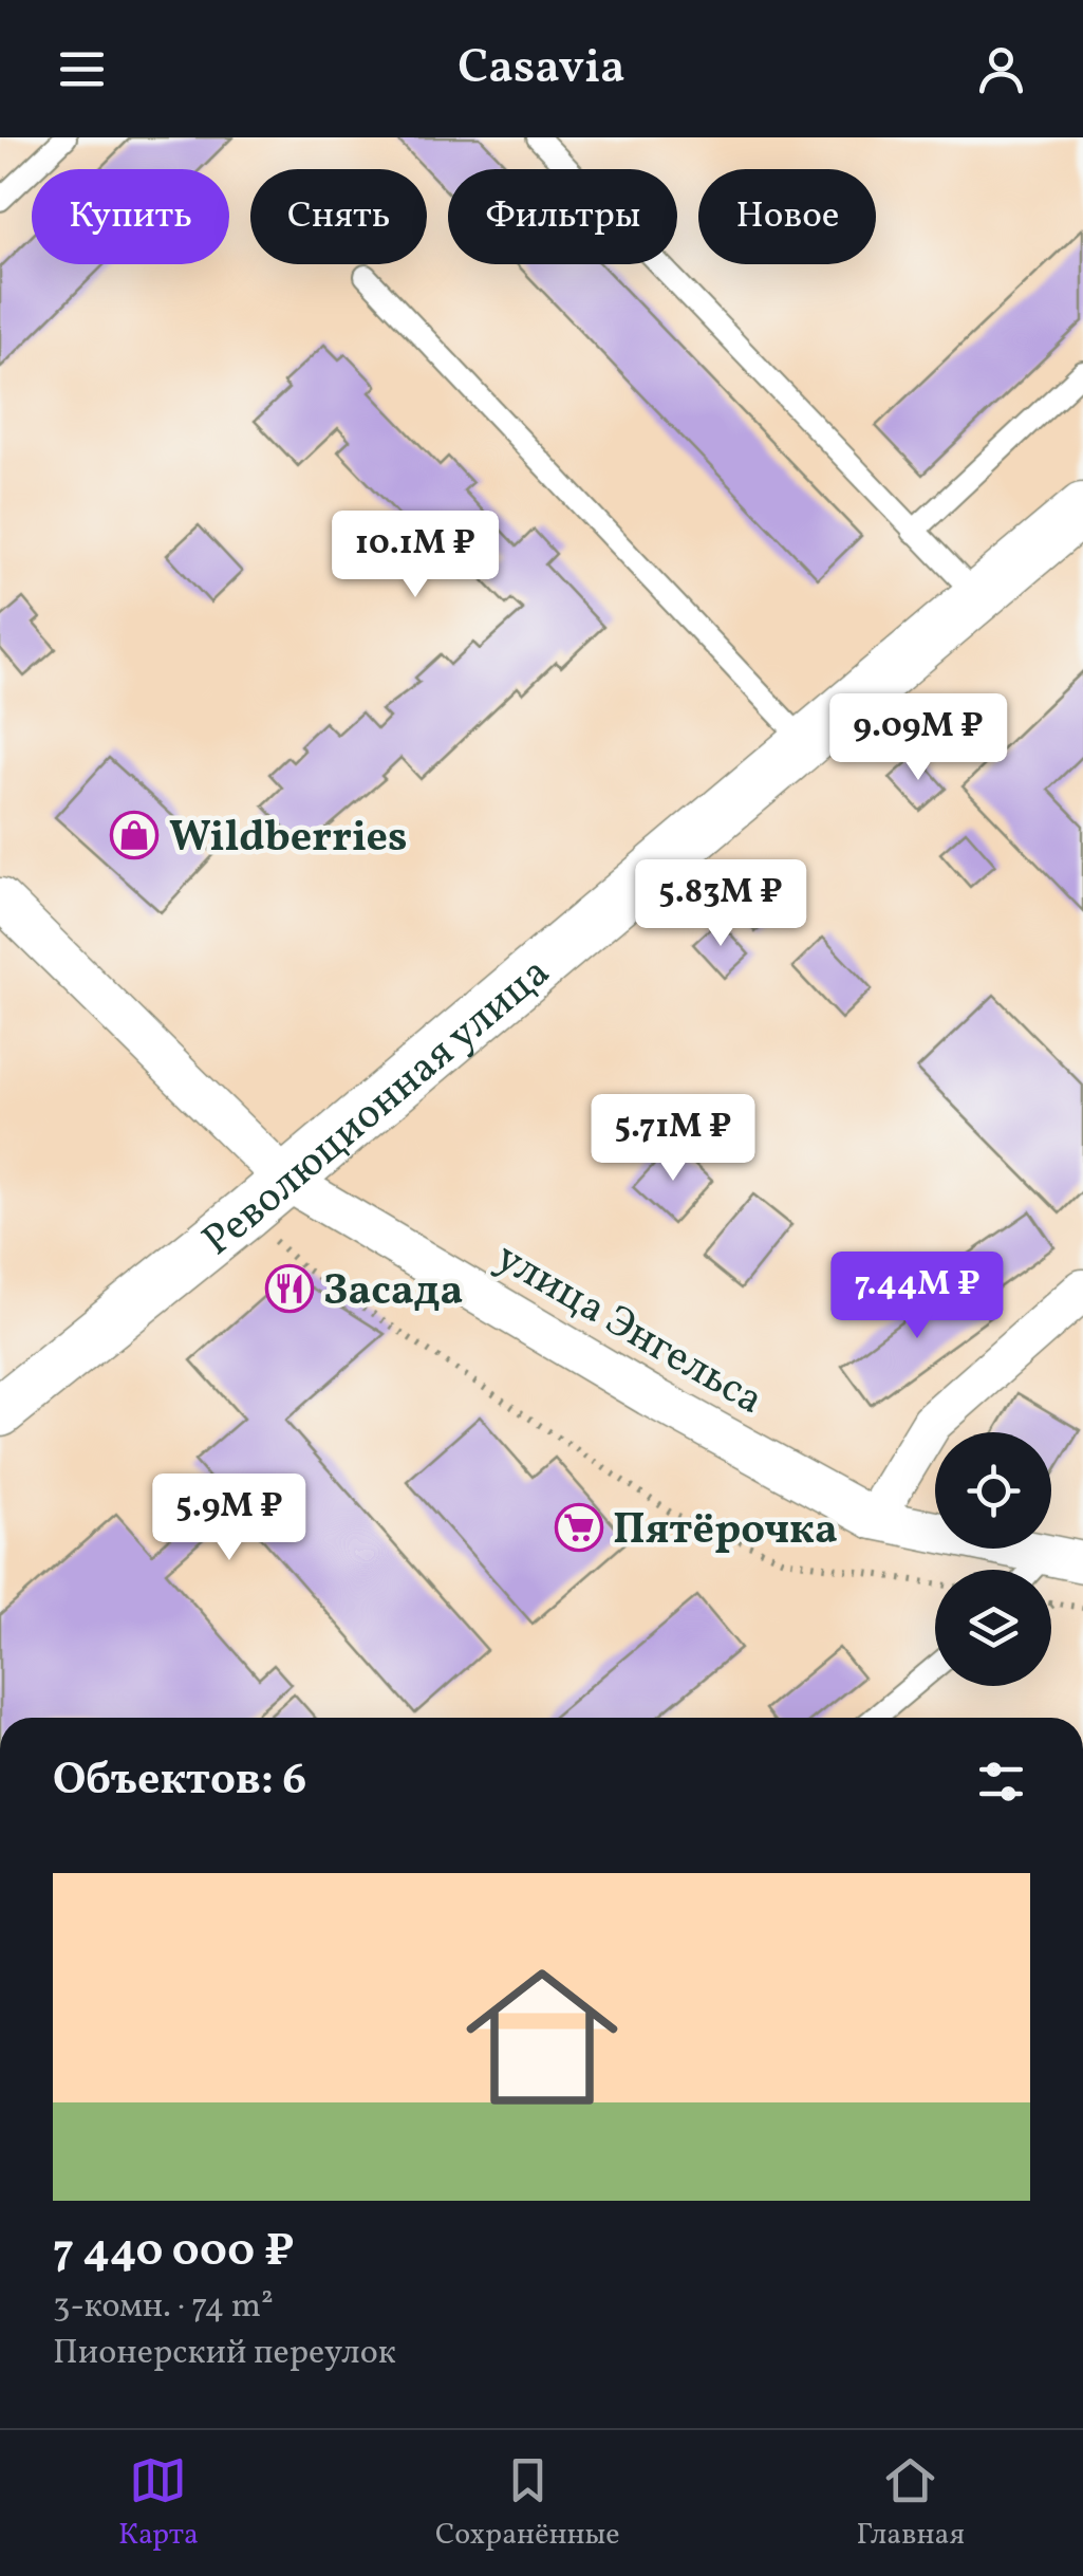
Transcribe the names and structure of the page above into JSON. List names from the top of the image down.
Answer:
{
  "streets": {
    "street": ["Революционная улица", "улица Энгельса"]
  },
  "crossings": [
    ["Революционная улица", "улица Энгельса"]
  ],
  "places": {
    "shop": ["Wildberries"],
    "restaurant": ["Засада"],
    "supermarket": ["Пятёрочка"]
  },
  "page": {
    "header": "Casavia",
    "chip": [
      "Купить",
      "Снять",
      "Фильтры",
      "Новое"
    ],
    "price": [
      "10.1M ₽",
      "9.09M ₽",
      "5.83M ₽",
      "5.71M ₽",
      "7.44M ₽",
      "5.9M ₽"
    ],
    "heading": "Объектов: 6",
    "list": [
      {
        "name": "7 440 000 ₽",
        "note": "3-комн. · 74 m² · Пионерский переулок"
      }
    ],
    "tabs": ["Карта", "Сохранённые", "Главная"]
  }
}
